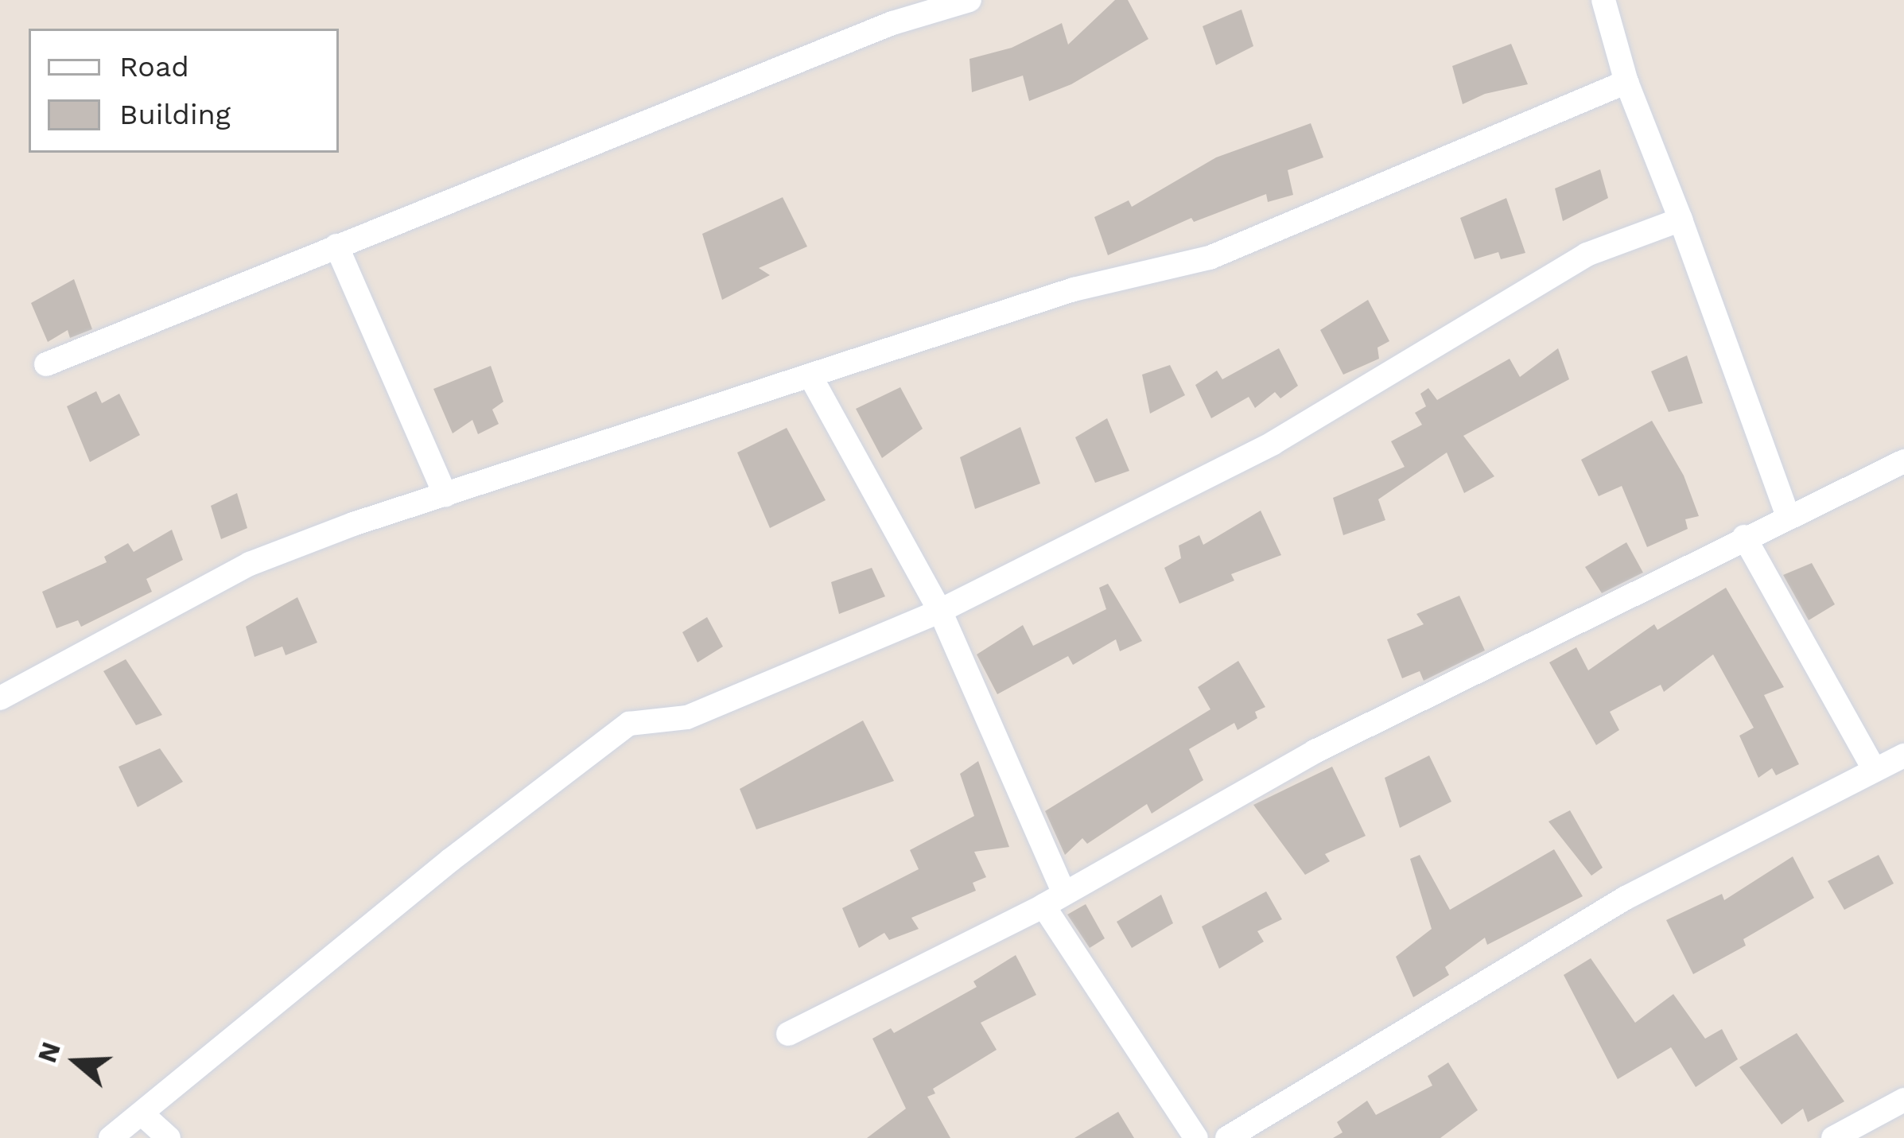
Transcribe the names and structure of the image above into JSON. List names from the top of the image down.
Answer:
{
  "legend": ["Road", "Building"],
  "north": "left"
}
